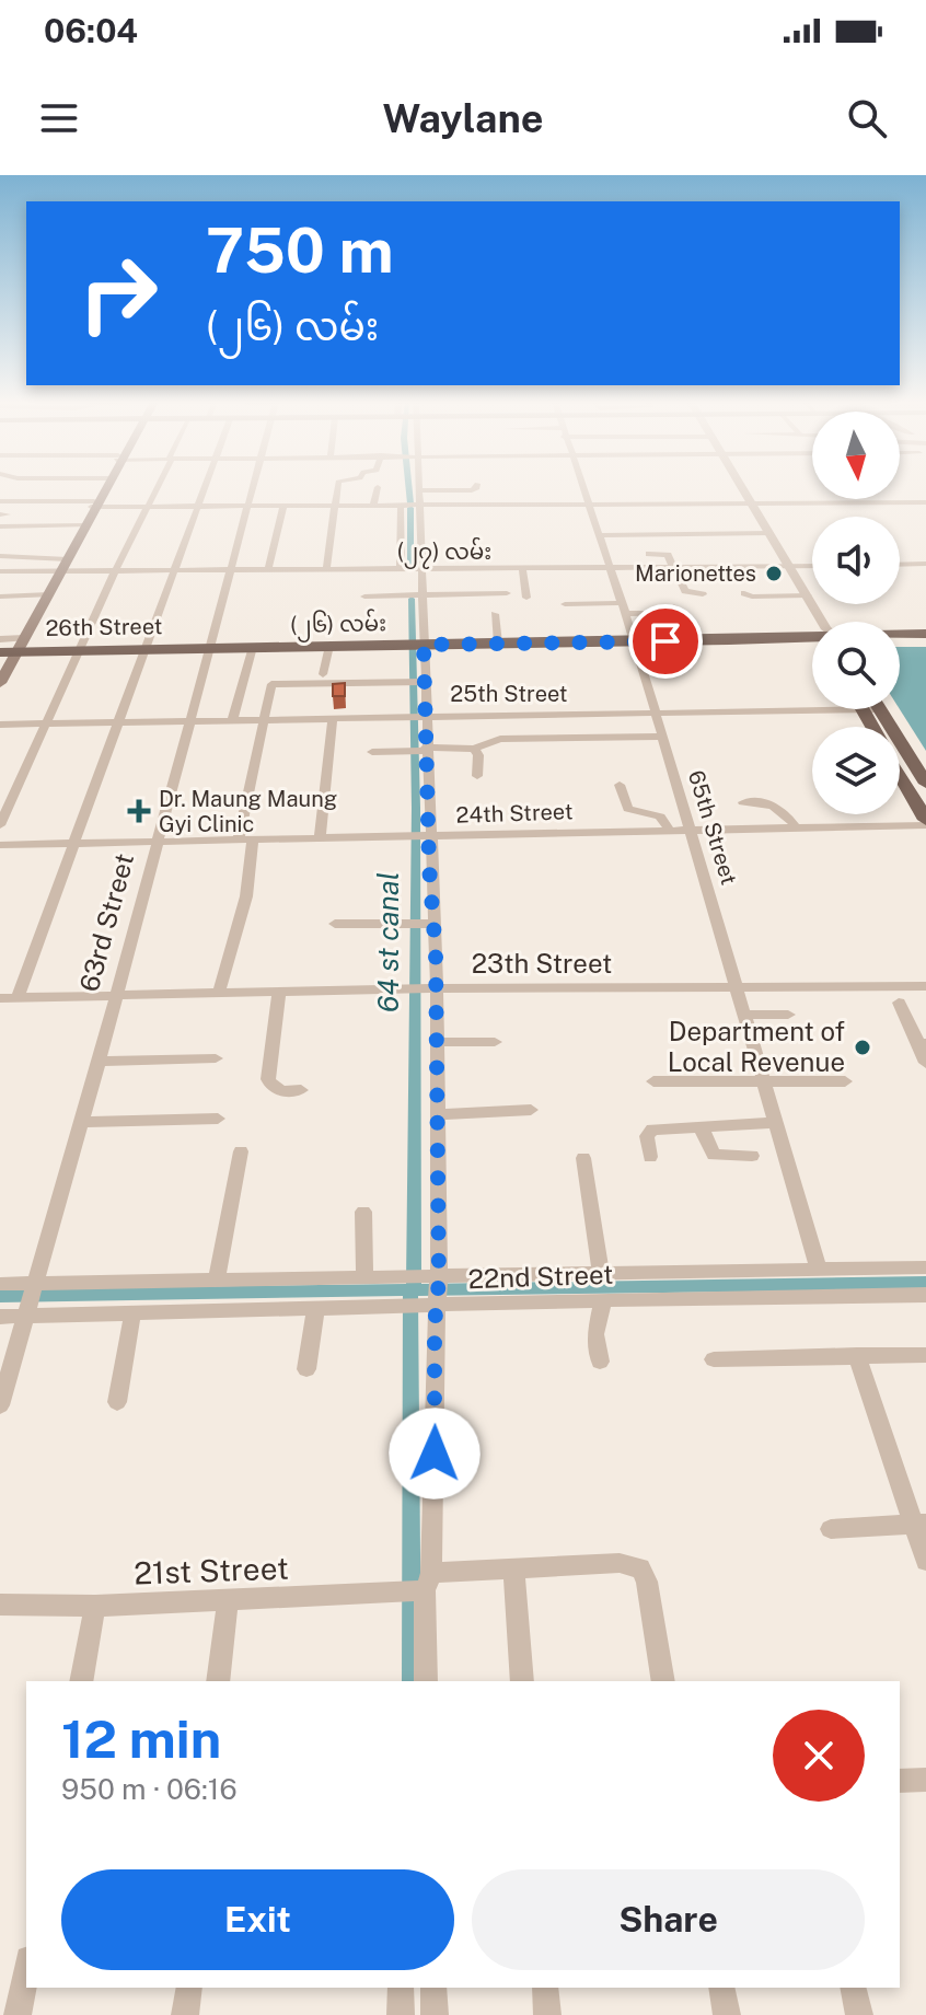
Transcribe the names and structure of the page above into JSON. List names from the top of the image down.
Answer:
{
  "streets": {
    "main road": ["(၂၆) လမ်း", "26th Street"],
    "street": [
      "(၂၇) လမ်း",
      "25th Street",
      "24th Street",
      "65th Street",
      "63rd Street",
      "23th Street",
      "22nd Street",
      "21st Street"
    ]
  },
  "crossings": [
    ["(၂၇) လမ်း", "65th Street"],
    ["(၂၇) လမ်း", "63rd Street"],
    ["(၂၆) လမ်း", "26th Street"],
    ["(၂၆) လမ်း", "65th Street"],
    ["(၂၆) လမ်း", "63rd Street"],
    ["26th Street", "63rd Street"],
    ["25th Street", "65th Street"],
    ["25th Street", "63rd Street"],
    ["24th Street", "65th Street"],
    ["24th Street", "63rd Street"],
    ["65th Street", "23th Street"],
    ["65th Street", "22nd Street"],
    ["63rd Street", "23th Street"],
    ["63rd Street", "22nd Street"]
  ],
  "water": ["64 st canal"],
  "places": {
    "other": ["Marionettes", "Department of Local Revenue"],
    "health": ["Dr. Maung Maung Gyi Clinic"]
  },
  "north": "bottom",
  "page": {
    "status": "06:04",
    "header": "Waylane",
    "turn": ["750 m", "(၂၆) လမ်း"],
    "heading": ["12 min", "950 m · 06:16"],
    "buttons": ["Exit", "Share"]
  }
}
